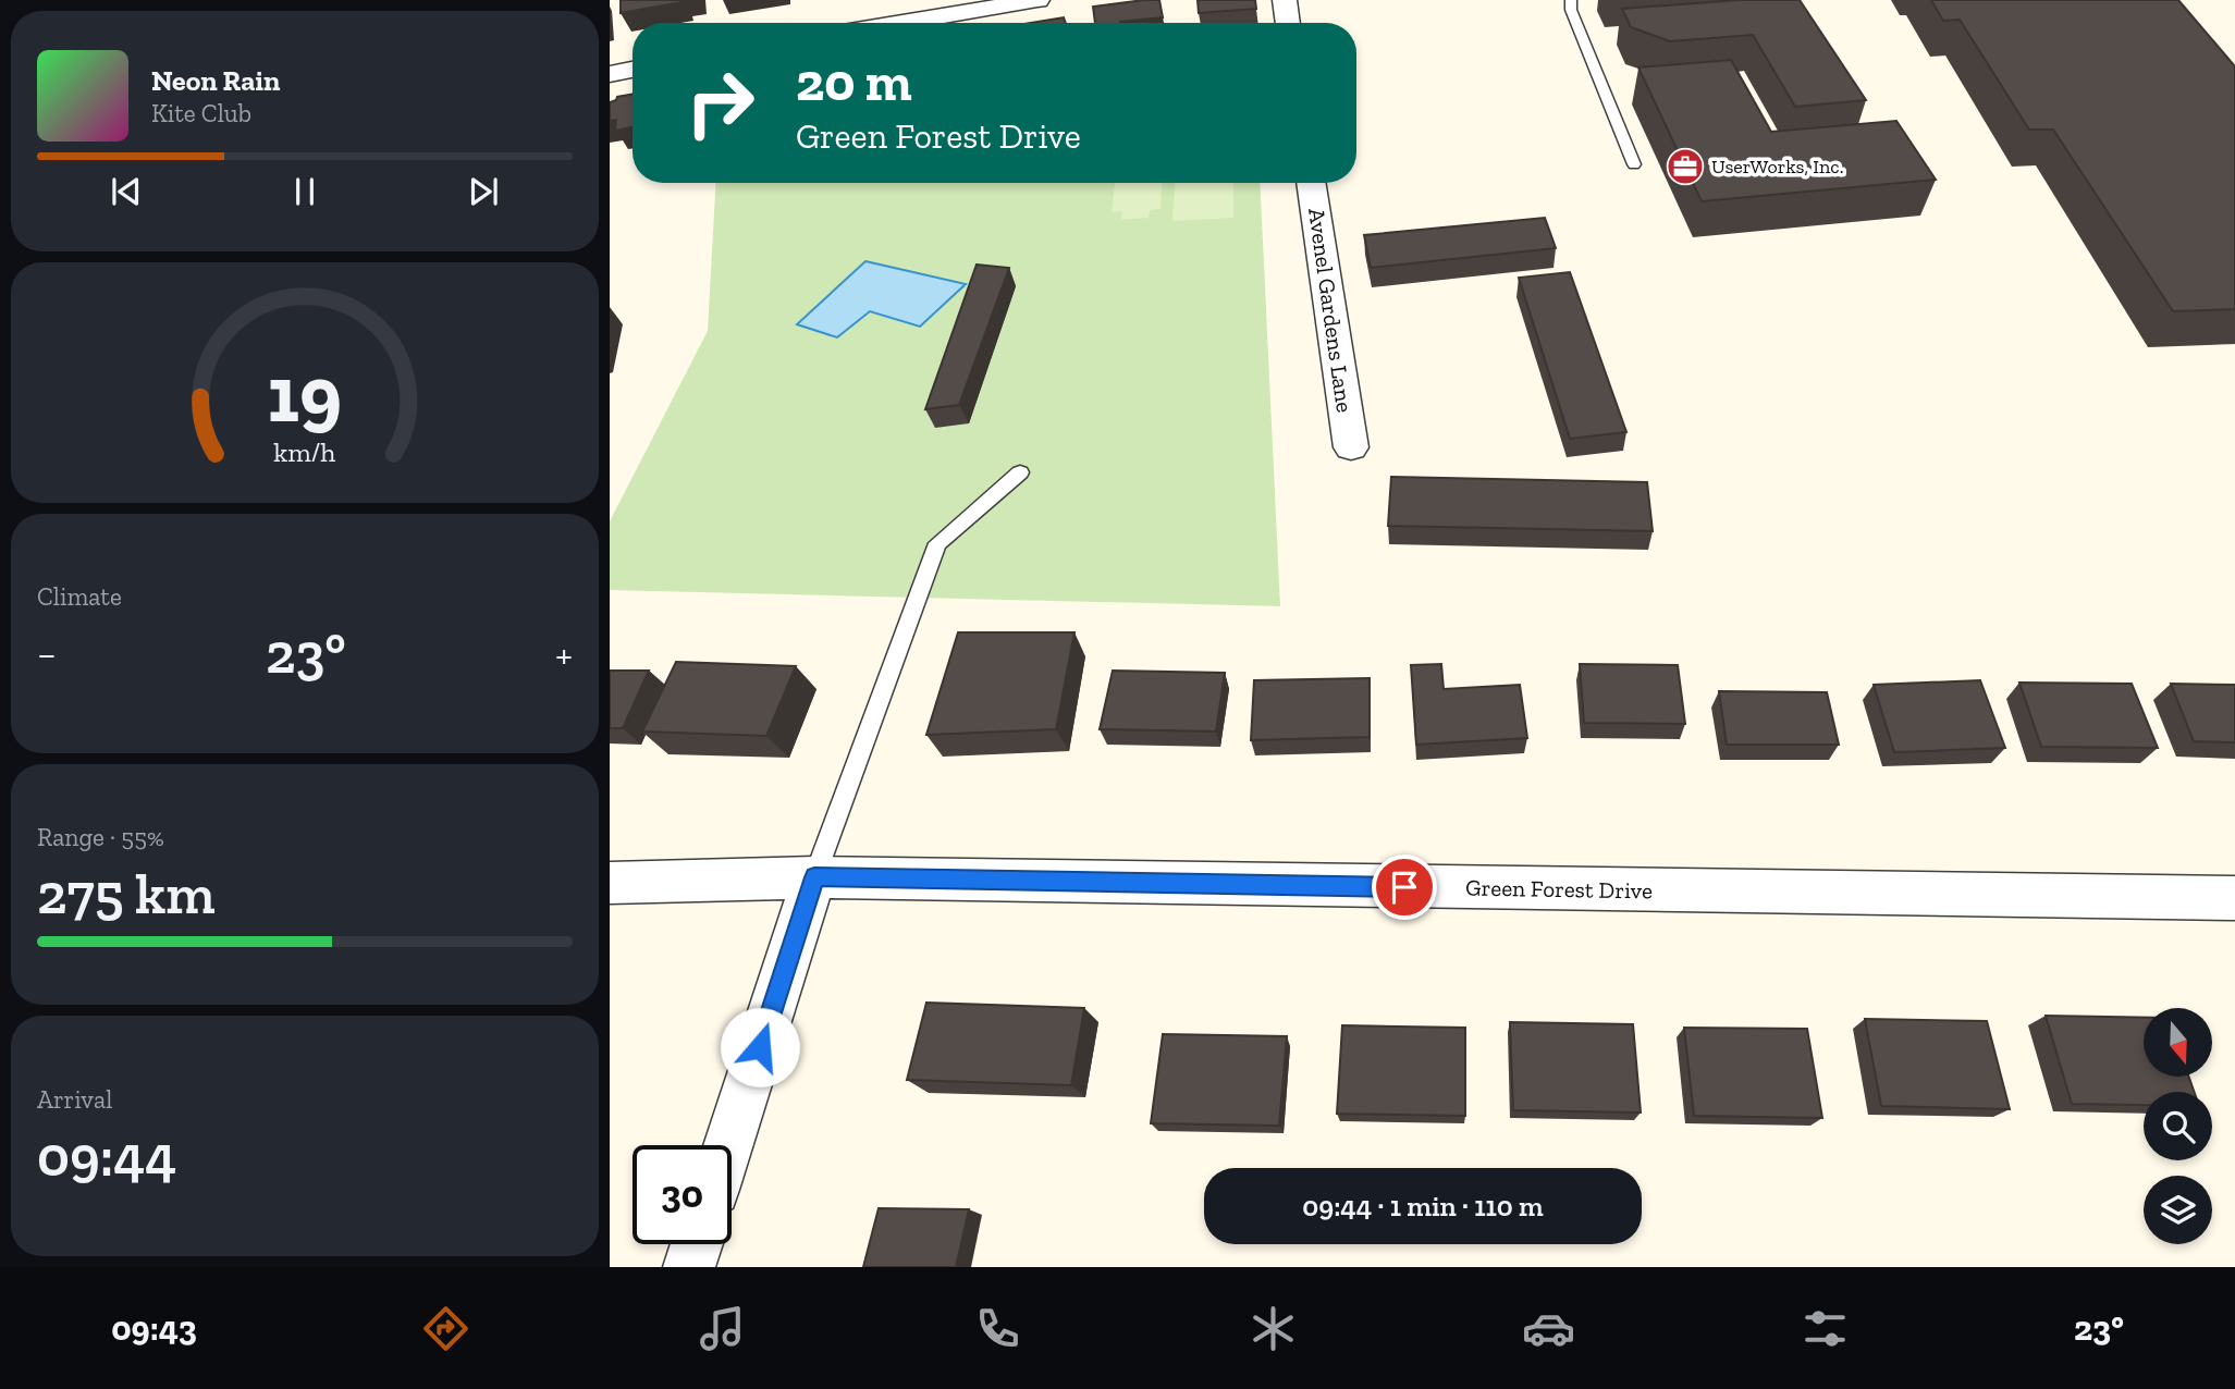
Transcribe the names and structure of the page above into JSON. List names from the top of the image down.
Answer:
{
  "streets": {
    "street": ["Avenel Gardens Lane", "Green Forest Drive"]
  },
  "places": {
    "office": ["UserWorks, Inc."]
  },
  "north": "bottom",
  "page": {
    "turn": ["20 m", "Green Forest Drive"],
    "song": ["Neon Rain", "Kite Club"],
    "tile": [
      "Climate",
      ["Range · 55%", "275 km"],
      ["Arrival", "09:44"]
    ],
    "heat": ["−", "23°", "+"],
    "limit": "30",
    "trip": "09:44 · 1 min · 110 m",
    "tabs": ["09:43", "23°"],
    "gauge": ["19", "km/h"]
  }
}
